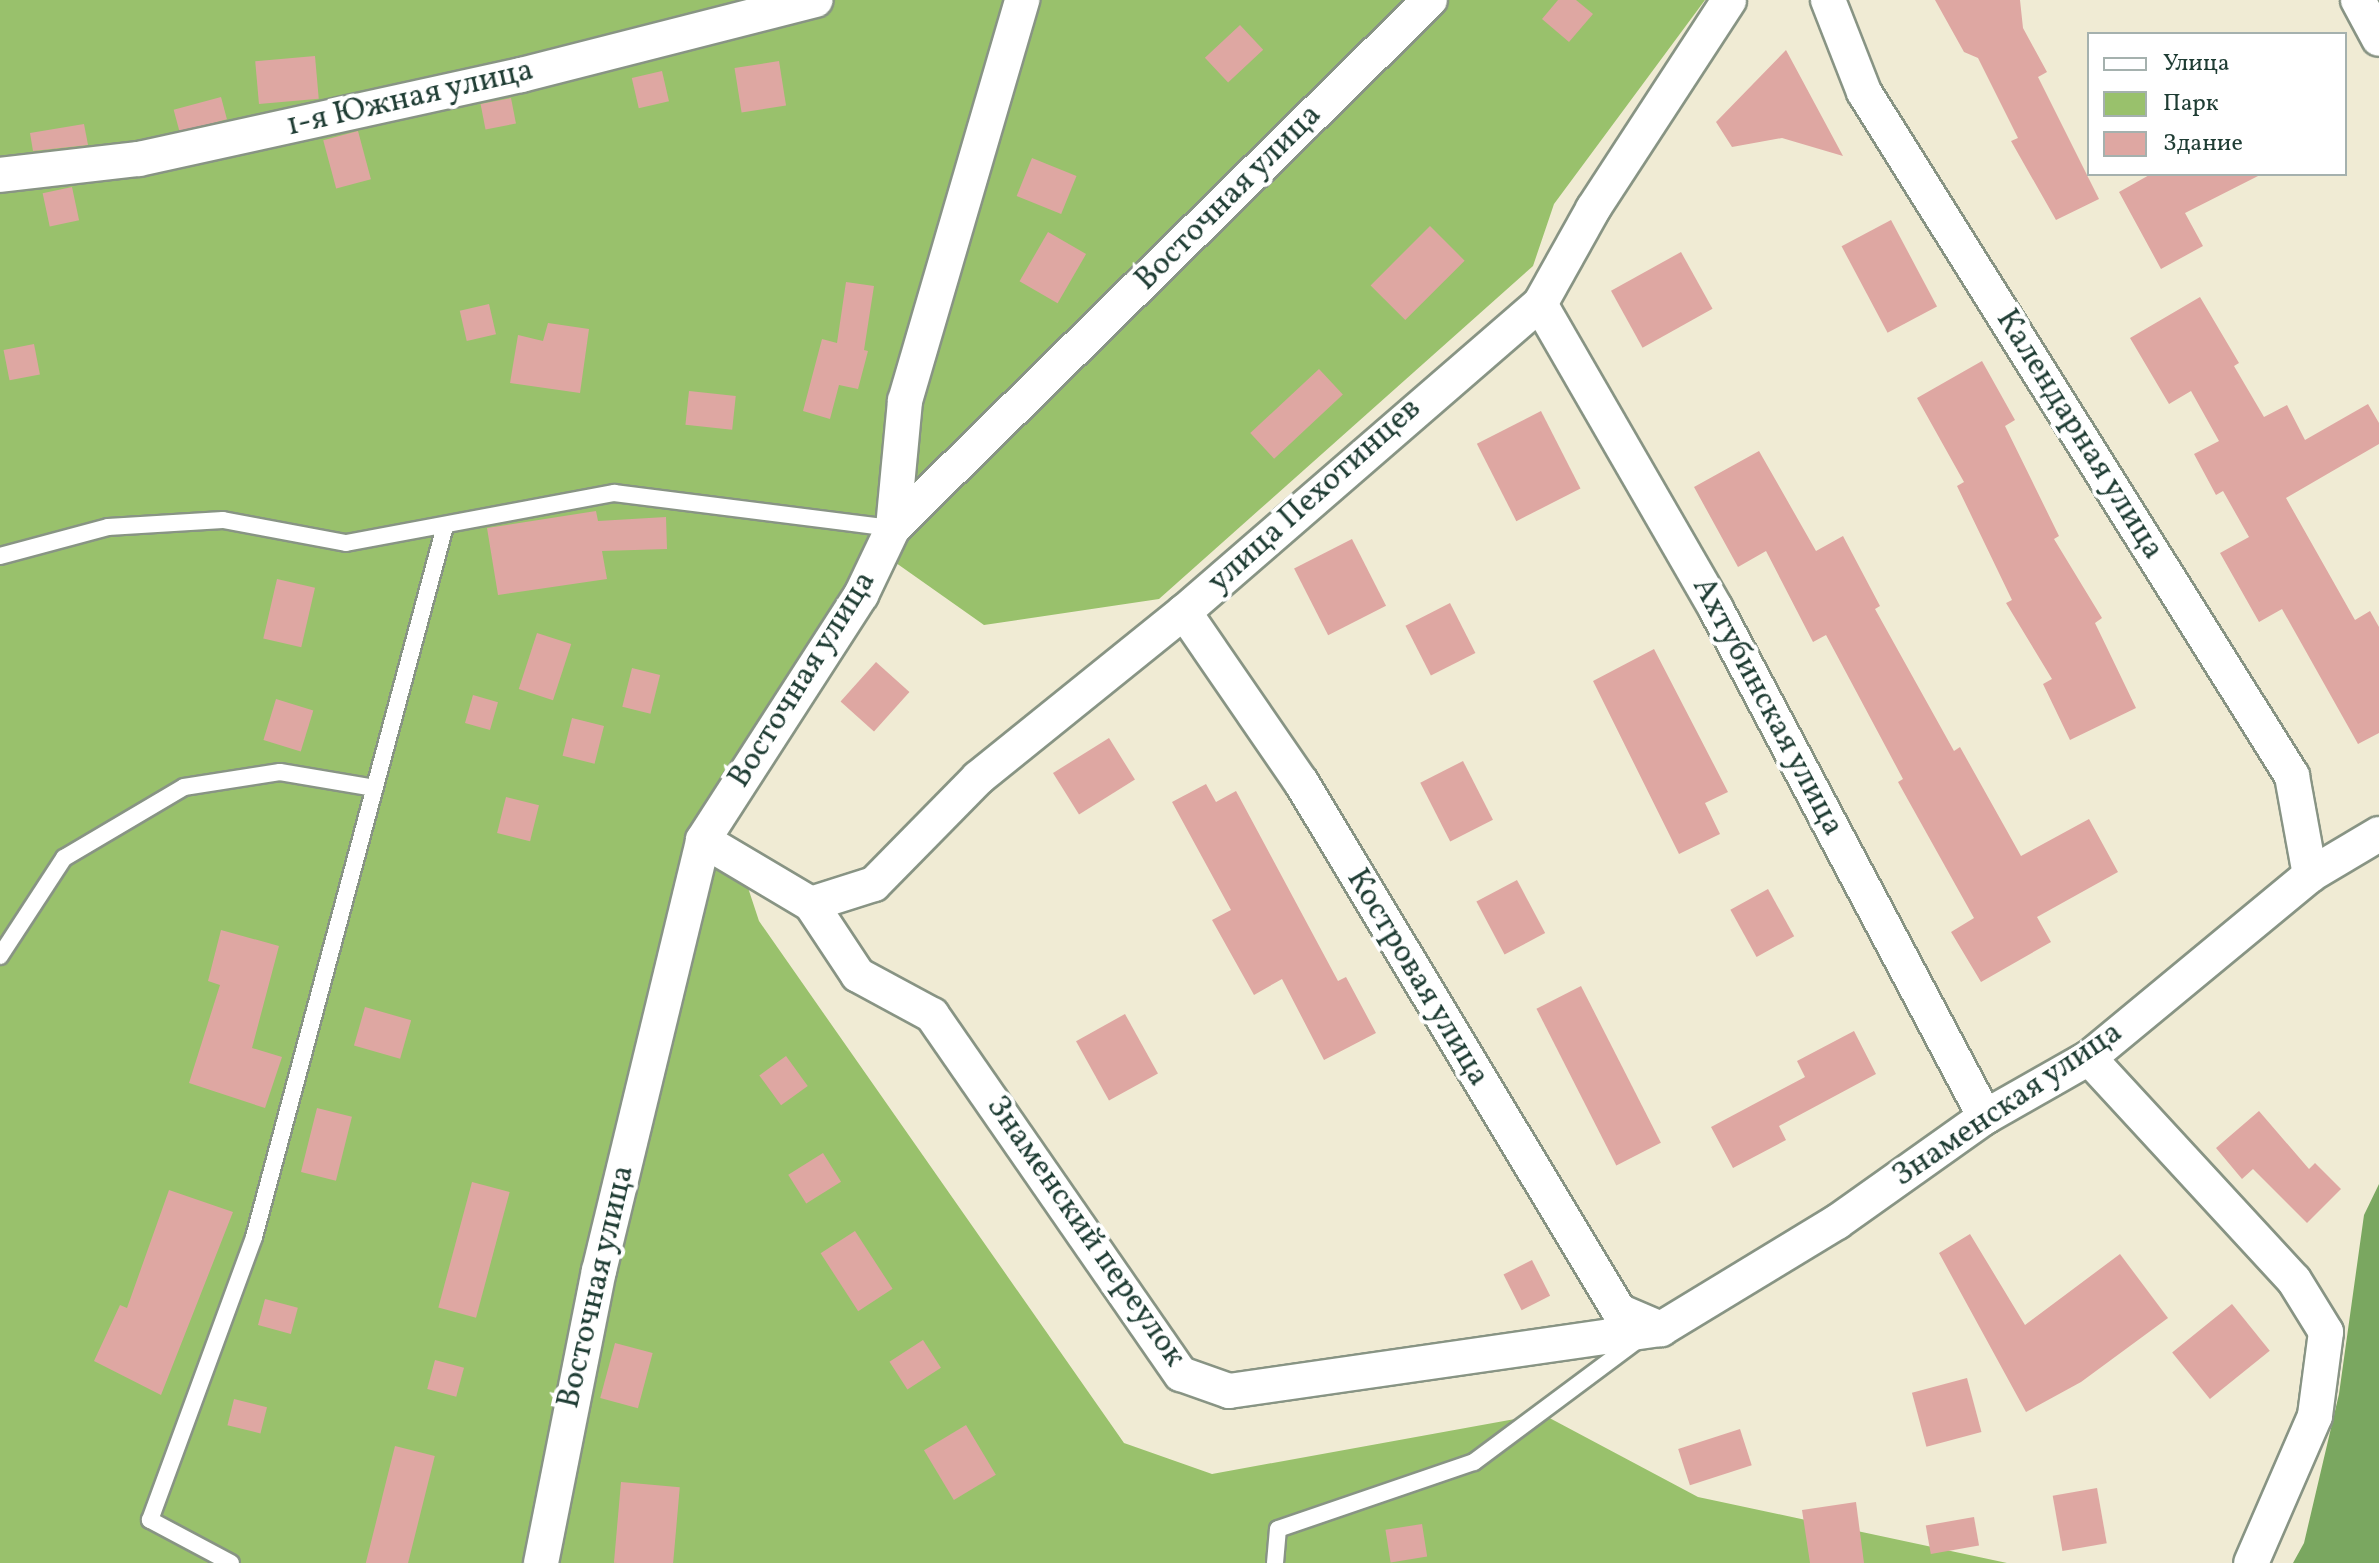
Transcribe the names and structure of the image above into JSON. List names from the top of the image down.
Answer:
{
  "streets": {
    "street": [
      "1-я Южная улица",
      "Восточная улица",
      "Календарная улица",
      "улица Пехотинцев",
      "Ахтубинская улица",
      "Костровая улица",
      "Знаменская улица",
      "Знаменский переулок"
    ]
  },
  "crossings": [
    ["Восточная улица", "Знаменский переулок"],
    ["Календарная улица", "Знаменская улица"],
    ["улица Пехотинцев", "Ахтубинская улица"],
    ["улица Пехотинцев", "Костровая улица"],
    ["улица Пехотинцев", "Знаменский переулок"],
    ["Ахтубинская улица", "Знаменская улица"],
    ["Костровая улица", "Знаменская улица"],
    ["Костровая улица", "Знаменский переулок"],
    ["Знаменская улица", "Знаменский переулок"]
  ],
  "legend": ["Улица", "Парк", "Здание"]
}
